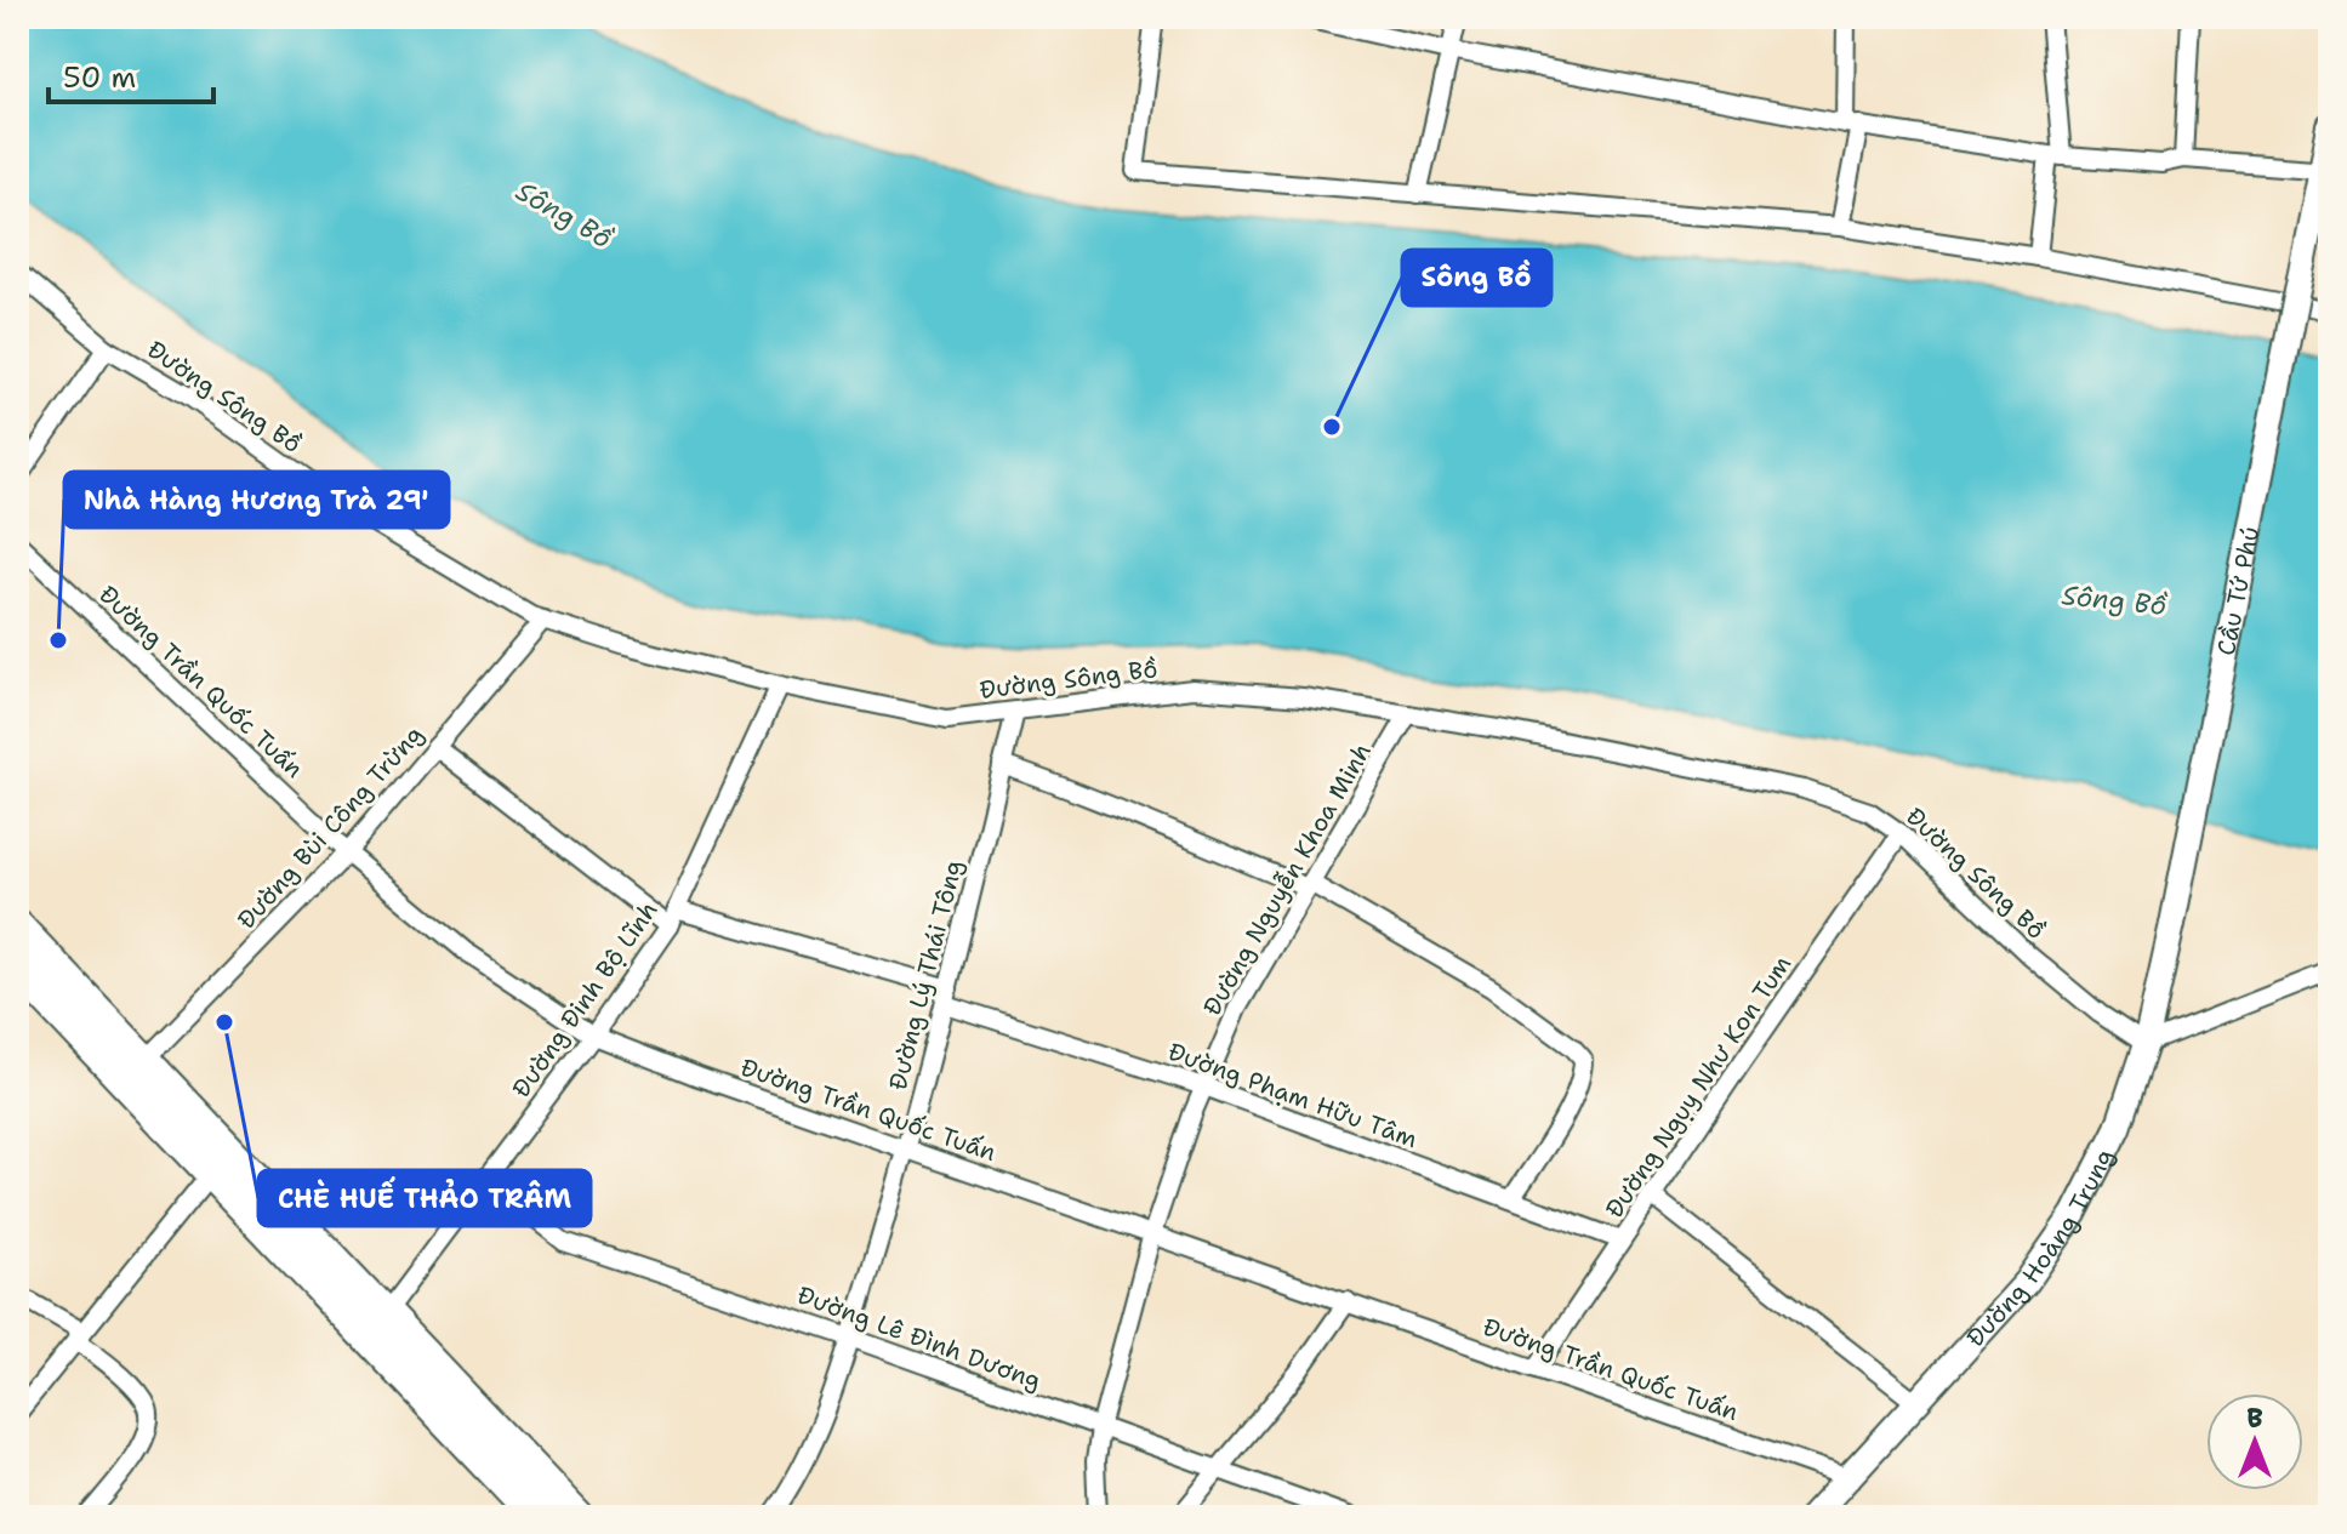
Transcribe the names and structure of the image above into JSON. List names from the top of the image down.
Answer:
{
  "streets": {
    "main road": ["Cầu Tứ Phú", "Đường Hoàng Trung"],
    "street": [
      "Đường Sông Bồ",
      "Đường Trần Quốc Tuấn",
      "Đường Bùi Công Trừng",
      "Đường Nguyễn Khoa Minh",
      "Đường Lý Thái Tông",
      "Đường Đinh Bộ Lĩnh",
      "Đường Ngụy Như Kon Tum",
      "Đường Phạm Hữu Tâm",
      "Đường Lê Đình Dương"
    ]
  },
  "crossings": [
    ["Đường Sông Bồ", "Đường Bùi Công Trừng"],
    ["Đường Sông Bồ", "Đường Nguyễn Khoa Minh"],
    ["Đường Sông Bồ", "Đường Lý Thái Tông"],
    ["Đường Sông Bồ", "Đường Đinh Bộ Lĩnh"],
    ["Đường Sông Bồ", "Đường Ngụy Như Kon Tum"],
    ["Đường Sông Bồ", "Đường Hoàng Trung"],
    ["Cầu Tứ Phú", "Đường Hoàng Trung"],
    ["Đường Trần Quốc Tuấn", "Đường Bùi Công Trừng"],
    ["Đường Trần Quốc Tuấn", "Đường Nguyễn Khoa Minh"],
    ["Đường Trần Quốc Tuấn", "Đường Lý Thái Tông"],
    ["Đường Trần Quốc Tuấn", "Đường Đinh Bộ Lĩnh"],
    ["Đường Trần Quốc Tuấn", "Đường Ngụy Như Kon Tum"],
    ["Đường Trần Quốc Tuấn", "Đường Hoàng Trung"],
    ["Đường Nguyễn Khoa Minh", "Đường Phạm Hữu Tâm"],
    ["Đường Nguyễn Khoa Minh", "Đường Lê Đình Dương"],
    ["Đường Lý Thái Tông", "Đường Phạm Hữu Tâm"],
    ["Đường Lý Thái Tông", "Đường Lê Đình Dương"],
    ["Đường Đinh Bộ Lĩnh", "Đường Phạm Hữu Tâm"],
    ["Đường Đinh Bộ Lĩnh", "Đường Lê Đình Dương"],
    ["Đường Ngụy Như Kon Tum", "Đường Phạm Hữu Tâm"]
  ],
  "water": ["Sông Bồ"],
  "places": ["Sông Bồ", "Nhà Hàng Hương Trà 29'", "CHÈ HUẾ THẢO TRÂM"],
  "scale_bar": "50 m",
  "north": "top"
}
